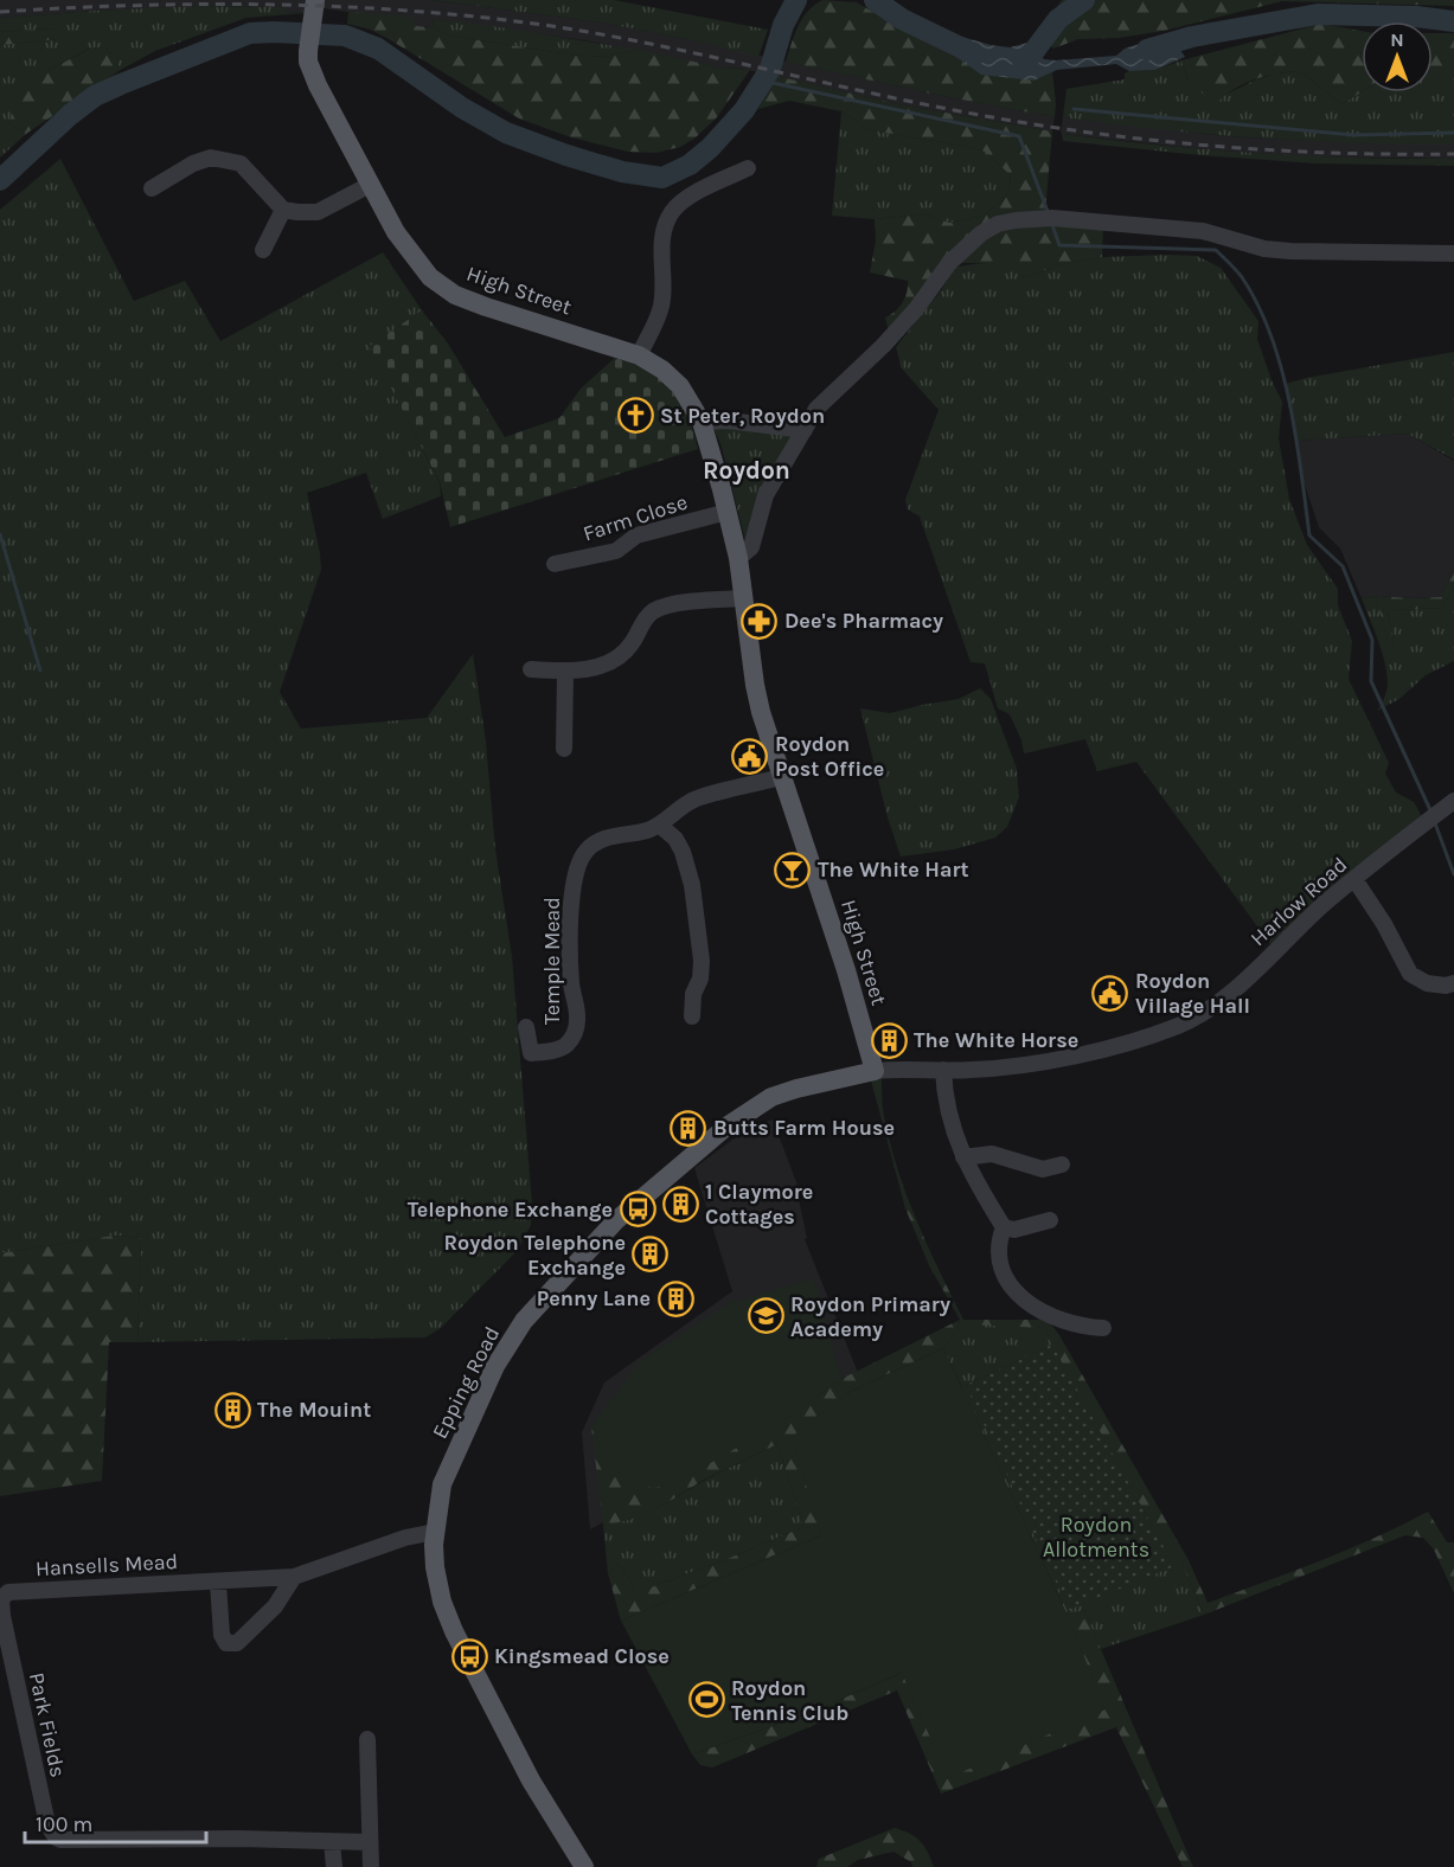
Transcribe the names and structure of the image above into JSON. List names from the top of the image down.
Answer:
{
  "streets": {
    "main road": ["High Street", "Epping Road"],
    "street": [
      "Farm Close",
      "Harlow Road",
      "Temple Mead",
      "Hansells Mead",
      "Park Fields"
    ]
  },
  "crossings": [
    ["High Street", "Farm Close"],
    ["High Street", "Harlow Road"],
    ["High Street", "Temple Mead"],
    ["High Street", "Epping Road"],
    ["Harlow Road", "Epping Road"],
    ["Epping Road", "Hansells Mead"],
    ["Hansells Mead", "Park Fields"]
  ],
  "districts": ["Roydon"],
  "parks": ["Roydon Allotments"],
  "places": {
    "church": ["St Peter, Roydon"],
    "pharmacy": ["Dee's Pharmacy"],
    "public building": ["Roydon Post Office", "Roydon Village Hall"],
    "bar": ["The White Hart"],
    "building": [
      "The White Horse",
      "Butts Farm House",
      "1 Claymore Cottages",
      "Roydon Telephone Exchange",
      "Penny Lane",
      "The Mouint"
    ],
    "bus stop": ["Telephone Exchange", "Kingsmead Close"],
    "school or university": ["Roydon Primary Academy"],
    "sports": ["Roydon Tennis Club"]
  },
  "scale_bar": "100 m",
  "north": "top"
}
